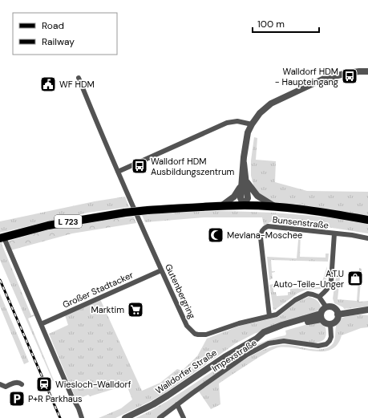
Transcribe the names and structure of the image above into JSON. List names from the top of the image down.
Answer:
{
  "streets": {
    "main road": ["L 723"],
    "street": [
      "Bunsenstraße",
      "Großer Stadtacker",
      "Gutenbergring",
      "Impexstraße",
      "Walldorfer Straße"
    ]
  },
  "crossings": [
    ["Bunsenstraße", "Gutenbergring"],
    ["Großer Stadtacker", "Gutenbergring"],
    ["Impexstraße", "Walldorfer Straße"]
  ],
  "places": {
    "bus stop": ["Walldorf HDM - Haupteingang", "Walldorf HDM Ausbildungszentrum"],
    "public building": ["WF HDM"],
    "mosque": ["Mevlana-Moschee"],
    "shop": ["A.T.U Auto-Teile-Unger"],
    "supermarket": ["Marktim"],
    "station": ["Wiesloch-Walldorf"],
    "parking": ["P+R Parkhaus"]
  },
  "legend": ["Road", "Railway"],
  "scale_bar": "100 m"
}
